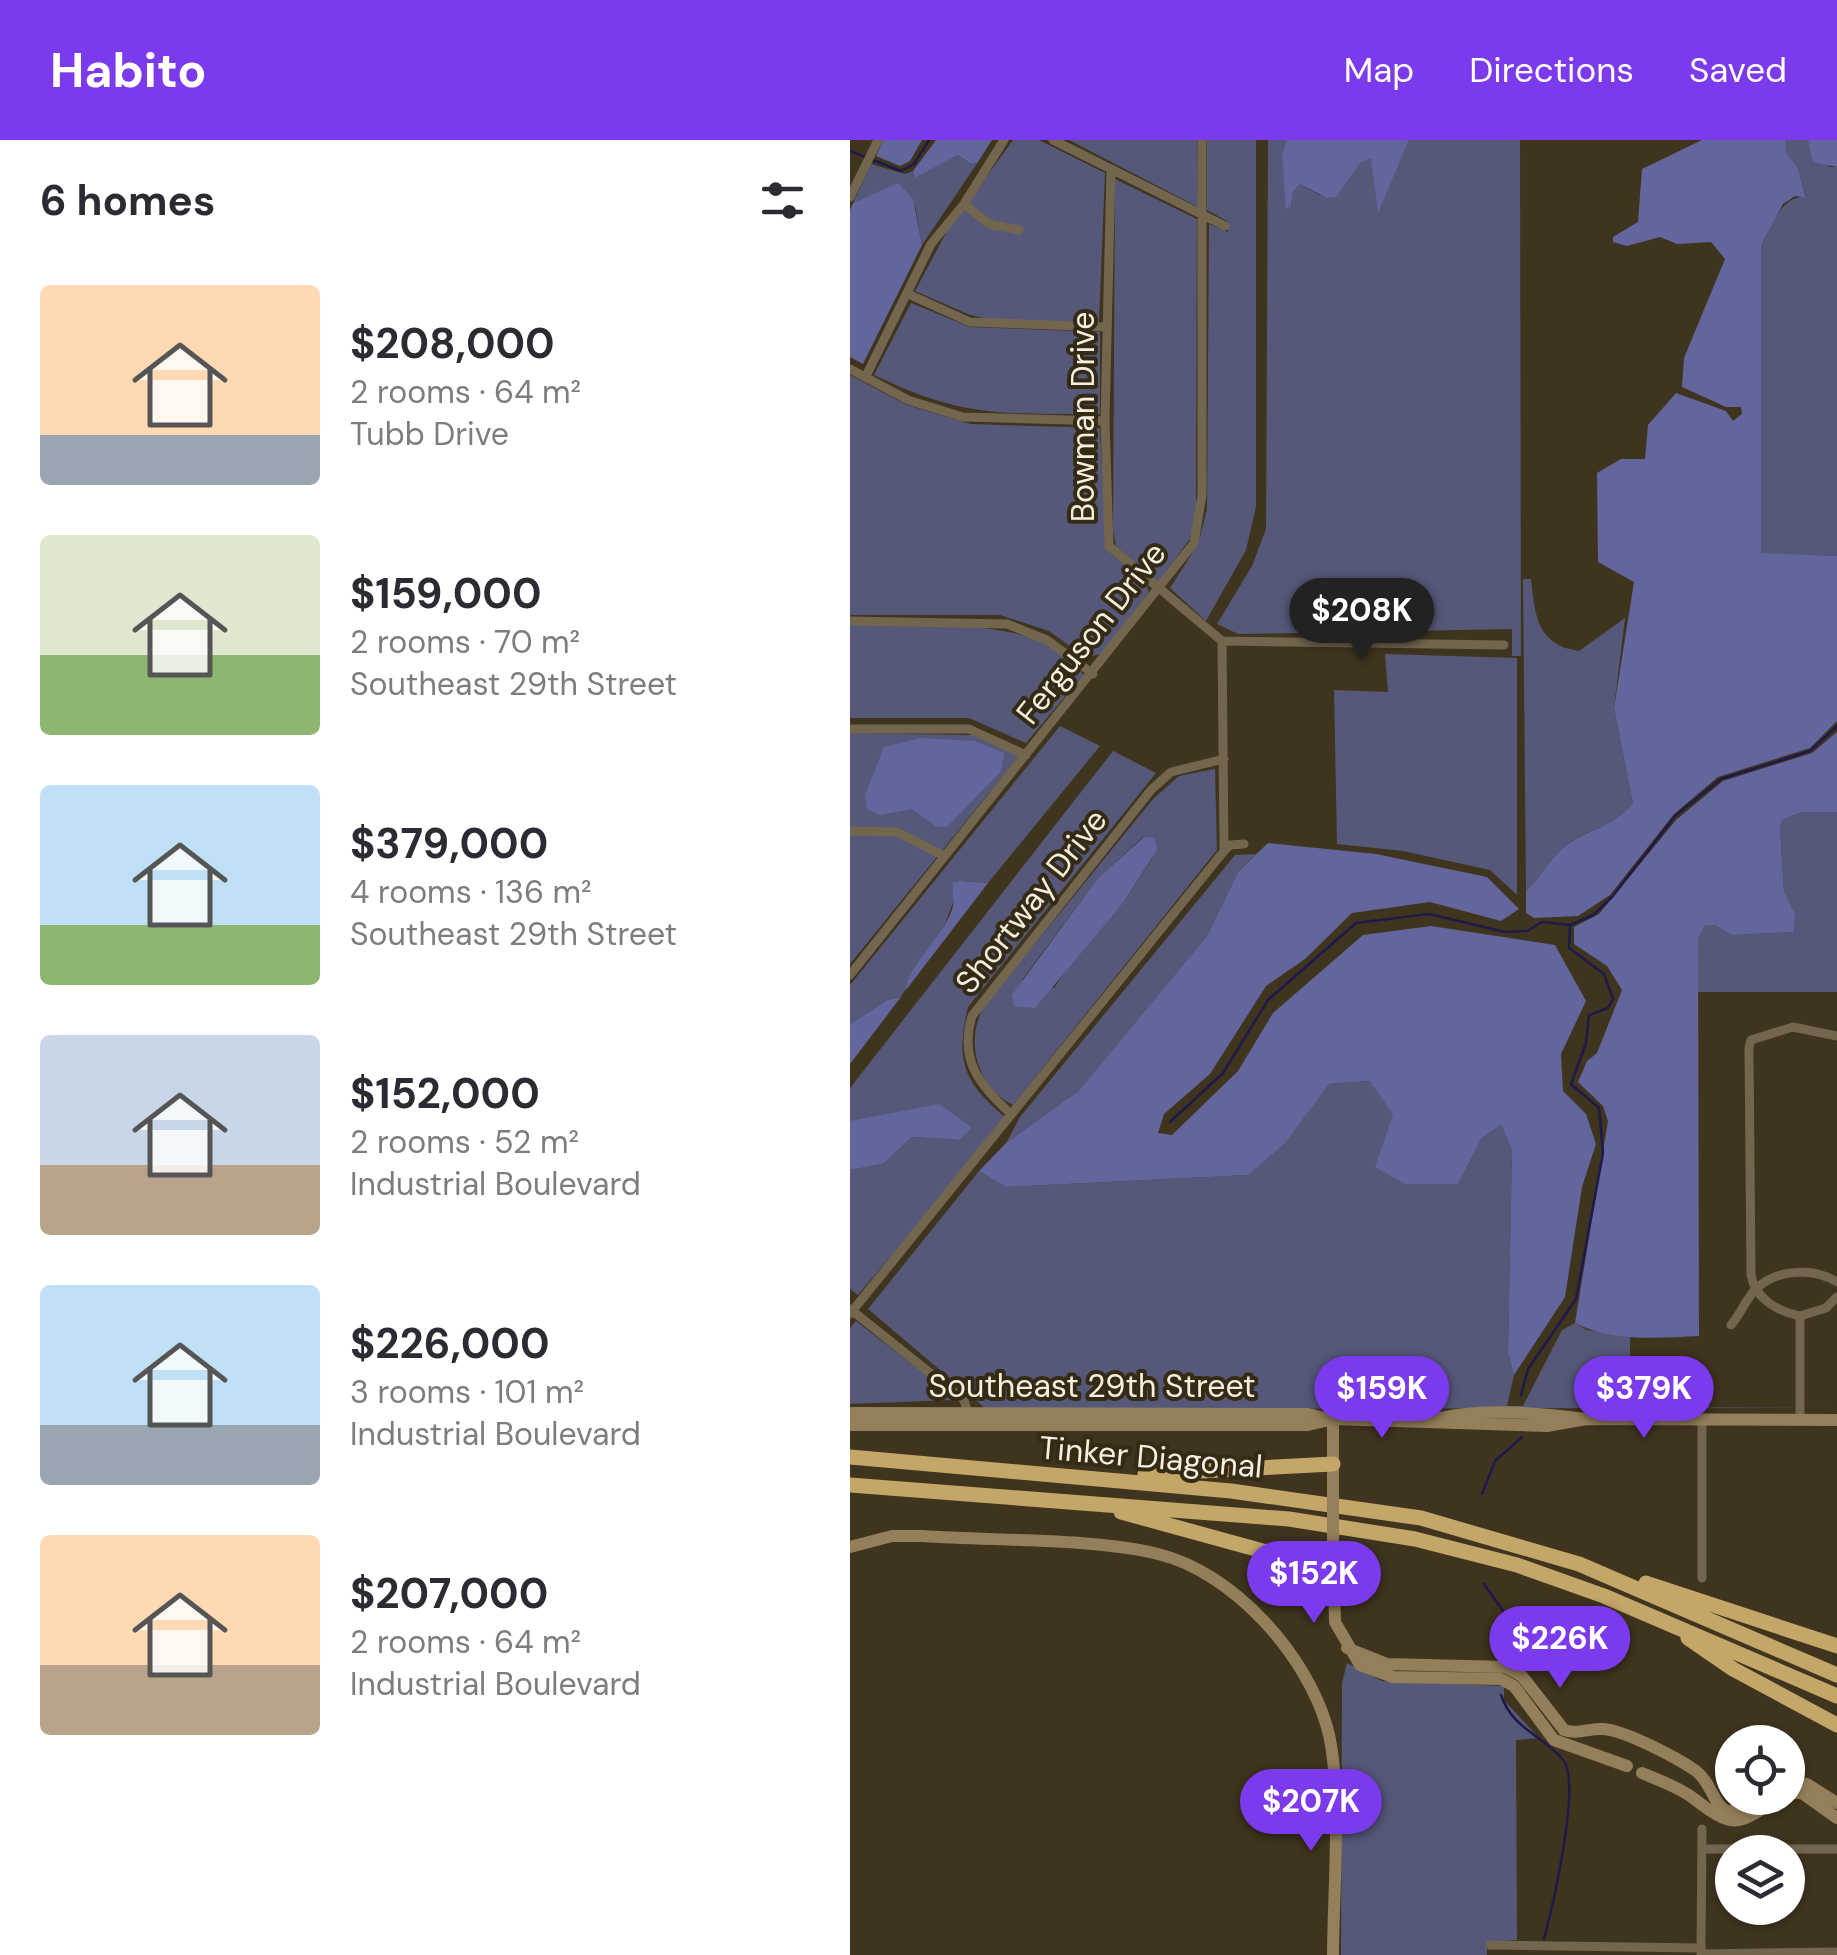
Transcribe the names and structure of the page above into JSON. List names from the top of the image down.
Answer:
{
  "streets": {
    "highway": ["Tinker Diagonal"],
    "main road": ["Southeast 29th Street"],
    "street": ["Bowman Drive", "Ferguson Drive", "Shortway Drive"]
  },
  "crossings": [
    ["Bowman Drive", "Ferguson Drive"]
  ],
  "page": {
    "header": "Habito",
    "nav": ["Map", "Directions", "Saved"],
    "heading": "6 homes",
    "list": [
      {
        "name": "$208,000",
        "note": "2 rooms · 64 m² · Tubb Drive"
      },
      {
        "name": "$159,000",
        "note": "2 rooms · 70 m² · Southeast 29th Street"
      },
      {
        "name": "$379,000",
        "note": "4 rooms · 136 m² · Southeast 29th Street"
      },
      {
        "name": "$152,000",
        "note": "2 rooms · 52 m² · Industrial Boulevard"
      },
      {
        "name": "$226,000",
        "note": "3 rooms · 101 m² · Industrial Boulevard"
      },
      {
        "name": "$207,000",
        "note": "2 rooms · 64 m² · Industrial Boulevard"
      }
    ],
    "price": [
      "$208K",
      "$159K",
      "$379K",
      "$152K",
      "$226K",
      "$207K"
    ]
  }
}
